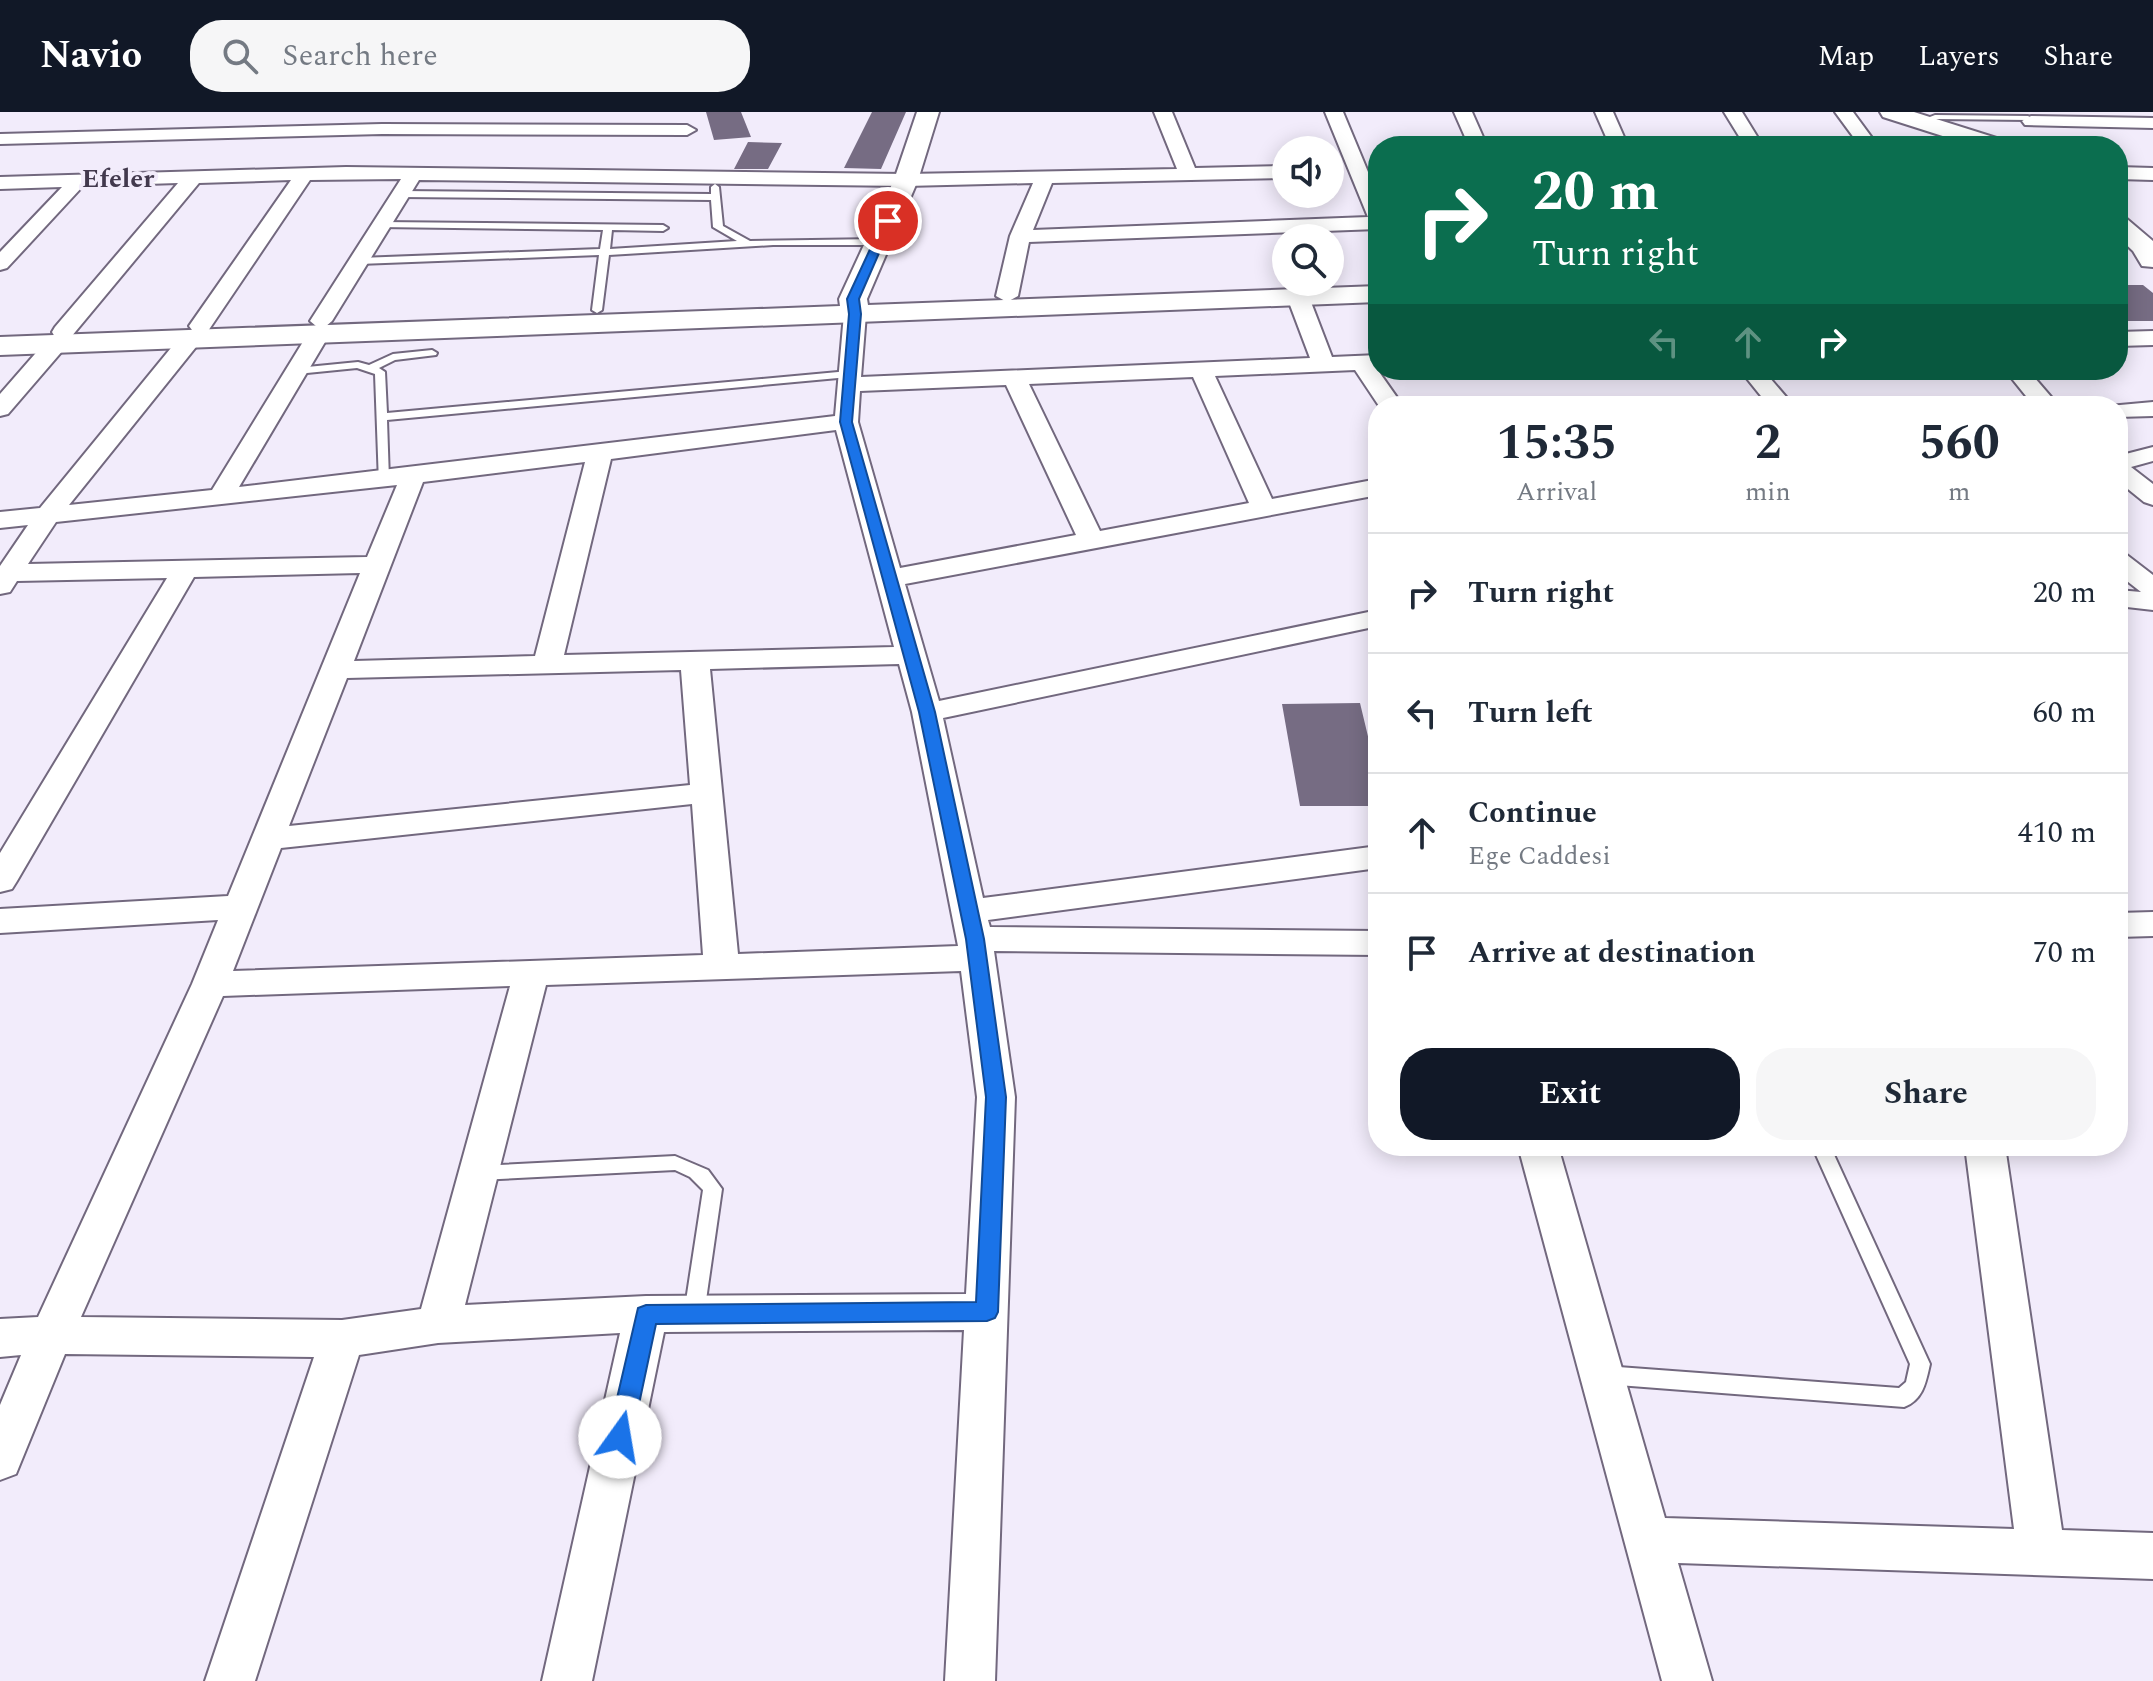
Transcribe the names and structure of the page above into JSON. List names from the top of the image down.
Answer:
{
  "districts": ["Efeler"],
  "page": {
    "header": "Navio",
    "search": "Search here",
    "nav": ["Map", "Layers", "Share"],
    "turn": ["20 m", "Turn right"],
    "eta": [
      "15:35",
      "Arrival",
      "2",
      "min",
      "560",
      "m"
    ],
    "list": [
      {
        "name": "Turn right",
        "value": "20 m"
      },
      {
        "name": "Turn left",
        "value": "60 m"
      },
      {
        "name": "Continue",
        "note": "Ege Caddesi",
        "value": "410 m"
      },
      {
        "name": "Arrive at destination",
        "value": "70 m"
      }
    ],
    "buttons": ["Exit", "Share"]
  }
}
